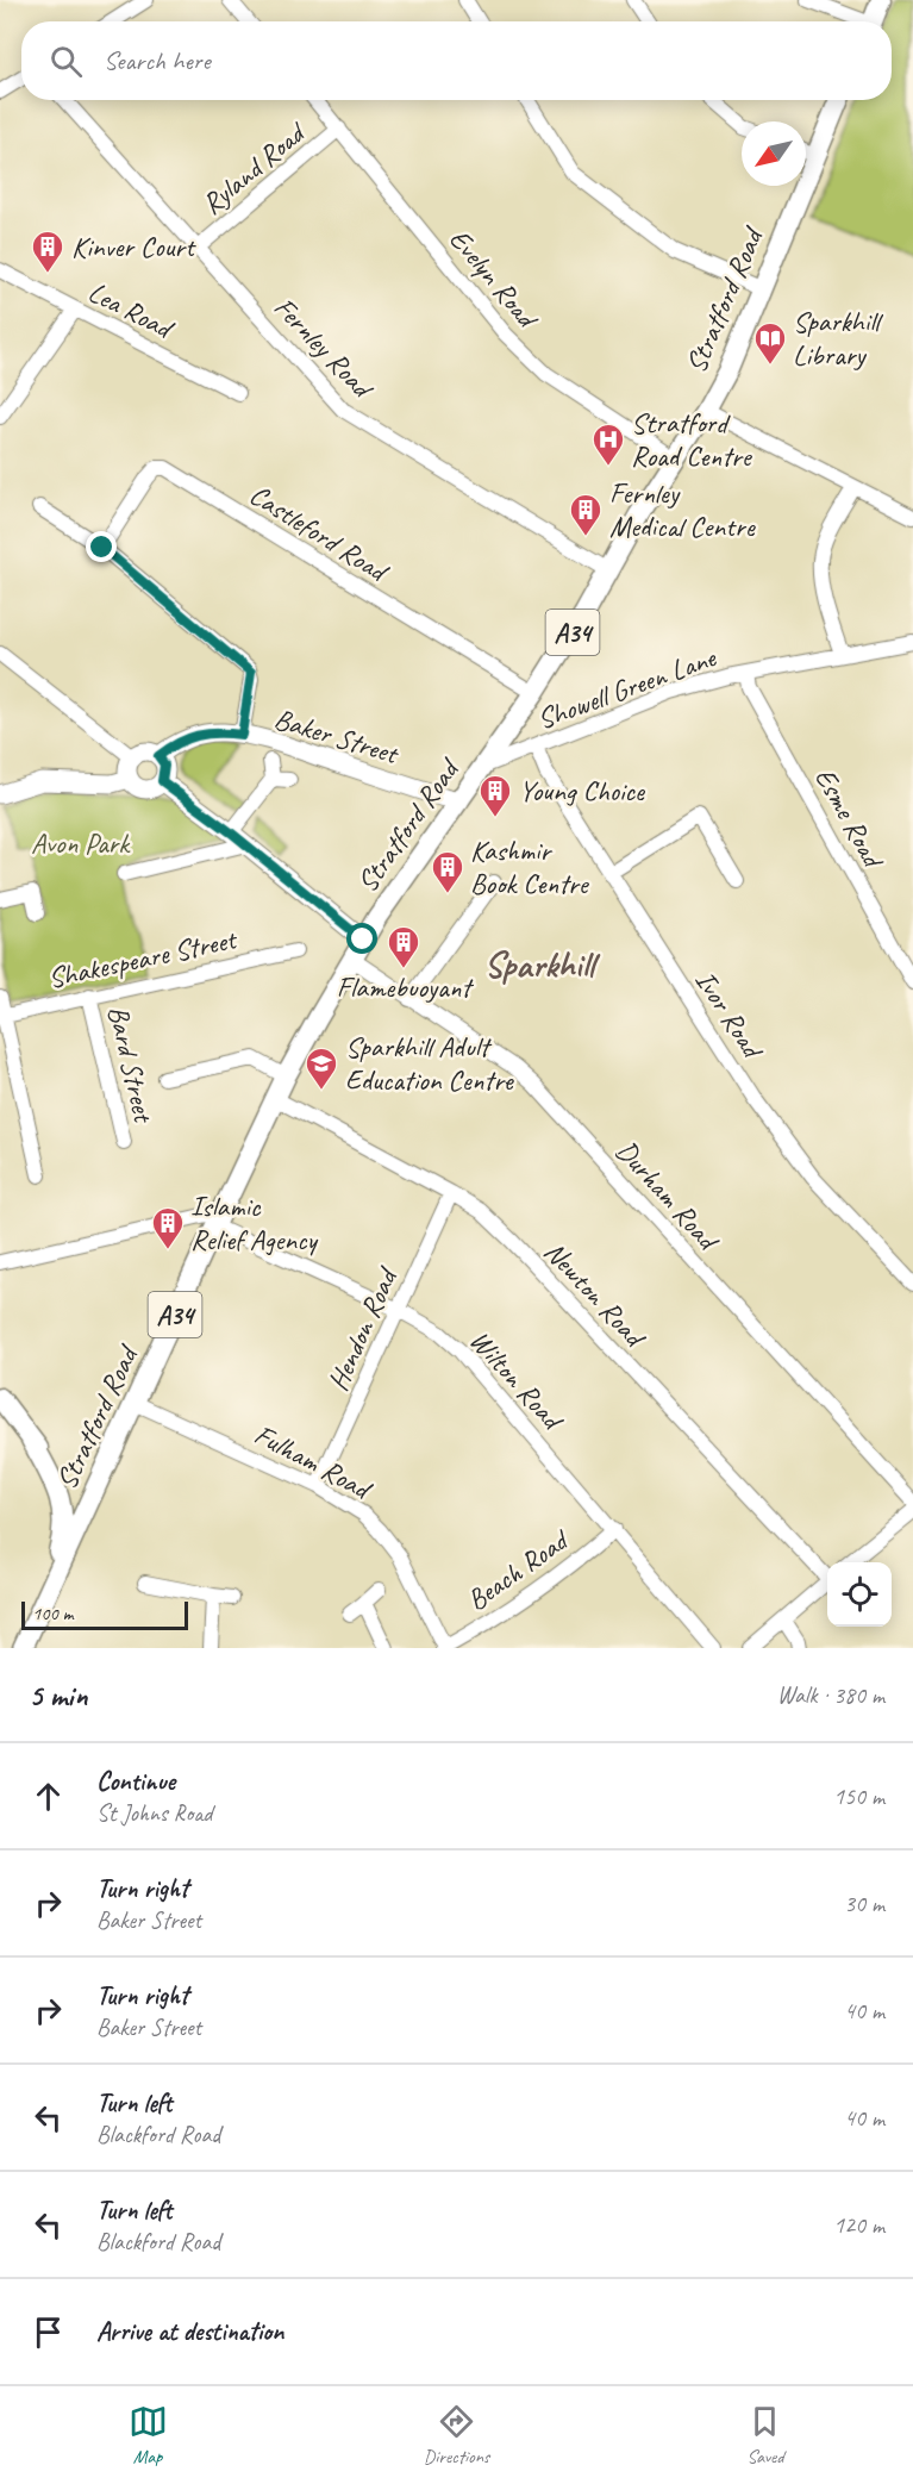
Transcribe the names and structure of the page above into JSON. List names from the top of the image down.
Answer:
{
  "streets": {
    "highway": ["Stratford Road", "A34"],
    "main road": ["Baker Street"],
    "street": [
      "Ryland Road",
      "Evelyn Road",
      "Lea Road",
      "Fernley Road",
      "Castleford Road",
      "Showell Green Lane",
      "Esme Road",
      "Shakespeare Street",
      "Ivor Road",
      "Bard Street",
      "Durham Road",
      "Newton Road",
      "Hendon Road",
      "Wilton Road",
      "Fulham Road",
      "Beach Road"
    ]
  },
  "crossings": [
    ["Ryland Road", "Evelyn Road"],
    ["Ryland Road", "Fernley Road"],
    ["Evelyn Road", "Stratford Road"],
    ["Stratford Road", "Fernley Road"],
    ["Stratford Road", "Castleford Road"],
    ["Stratford Road", "Showell Green Lane"],
    ["Stratford Road", "Baker Street"],
    ["Stratford Road", "Durham Road"],
    ["Stratford Road", "Newton Road"],
    ["Stratford Road", "Wilton Road"],
    ["Stratford Road", "Fulham Road"],
    ["Showell Green Lane", "Esme Road"],
    ["Showell Green Lane", "Ivor Road"],
    ["Shakespeare Street", "Bard Street"],
    ["Newton Road", "Hendon Road"],
    ["Hendon Road", "Wilton Road"],
    ["Hendon Road", "Fulham Road"],
    ["Wilton Road", "Beach Road"],
    ["Fulham Road", "Beach Road"]
  ],
  "districts": ["Sparkhill"],
  "parks": ["Avon Park"],
  "places": {
    "building": [
      "Kinver Court",
      "Fernley Medical Centre",
      "Young Choice",
      "Kashmir Book Centre",
      "Flamebuoyant",
      "Islamic Relief Agency"
    ],
    "library": ["Sparkhill Library"],
    "hospital": ["Stratford Road Centre"],
    "school or university": ["Sparkhill Adult Education Centre"]
  },
  "scale_bar": "100 m",
  "north": "bottom left",
  "page": {
    "search": "Search here",
    "scale": "100 m",
    "heading": ["5 min", "Walk · 380 m"],
    "list": [
      ["Continue", "St Johns Road", "150 m"],
      ["Turn right", "Baker Street", "30 m"],
      ["Turn right", "Baker Street", "40 m"],
      ["Turn left", "Blackford Road", "40 m"],
      ["Turn left", "Blackford Road", "120 m"],
      "Arrive at destination"
    ],
    "nav": ["Map", "Directions", "Saved"]
  }
}
